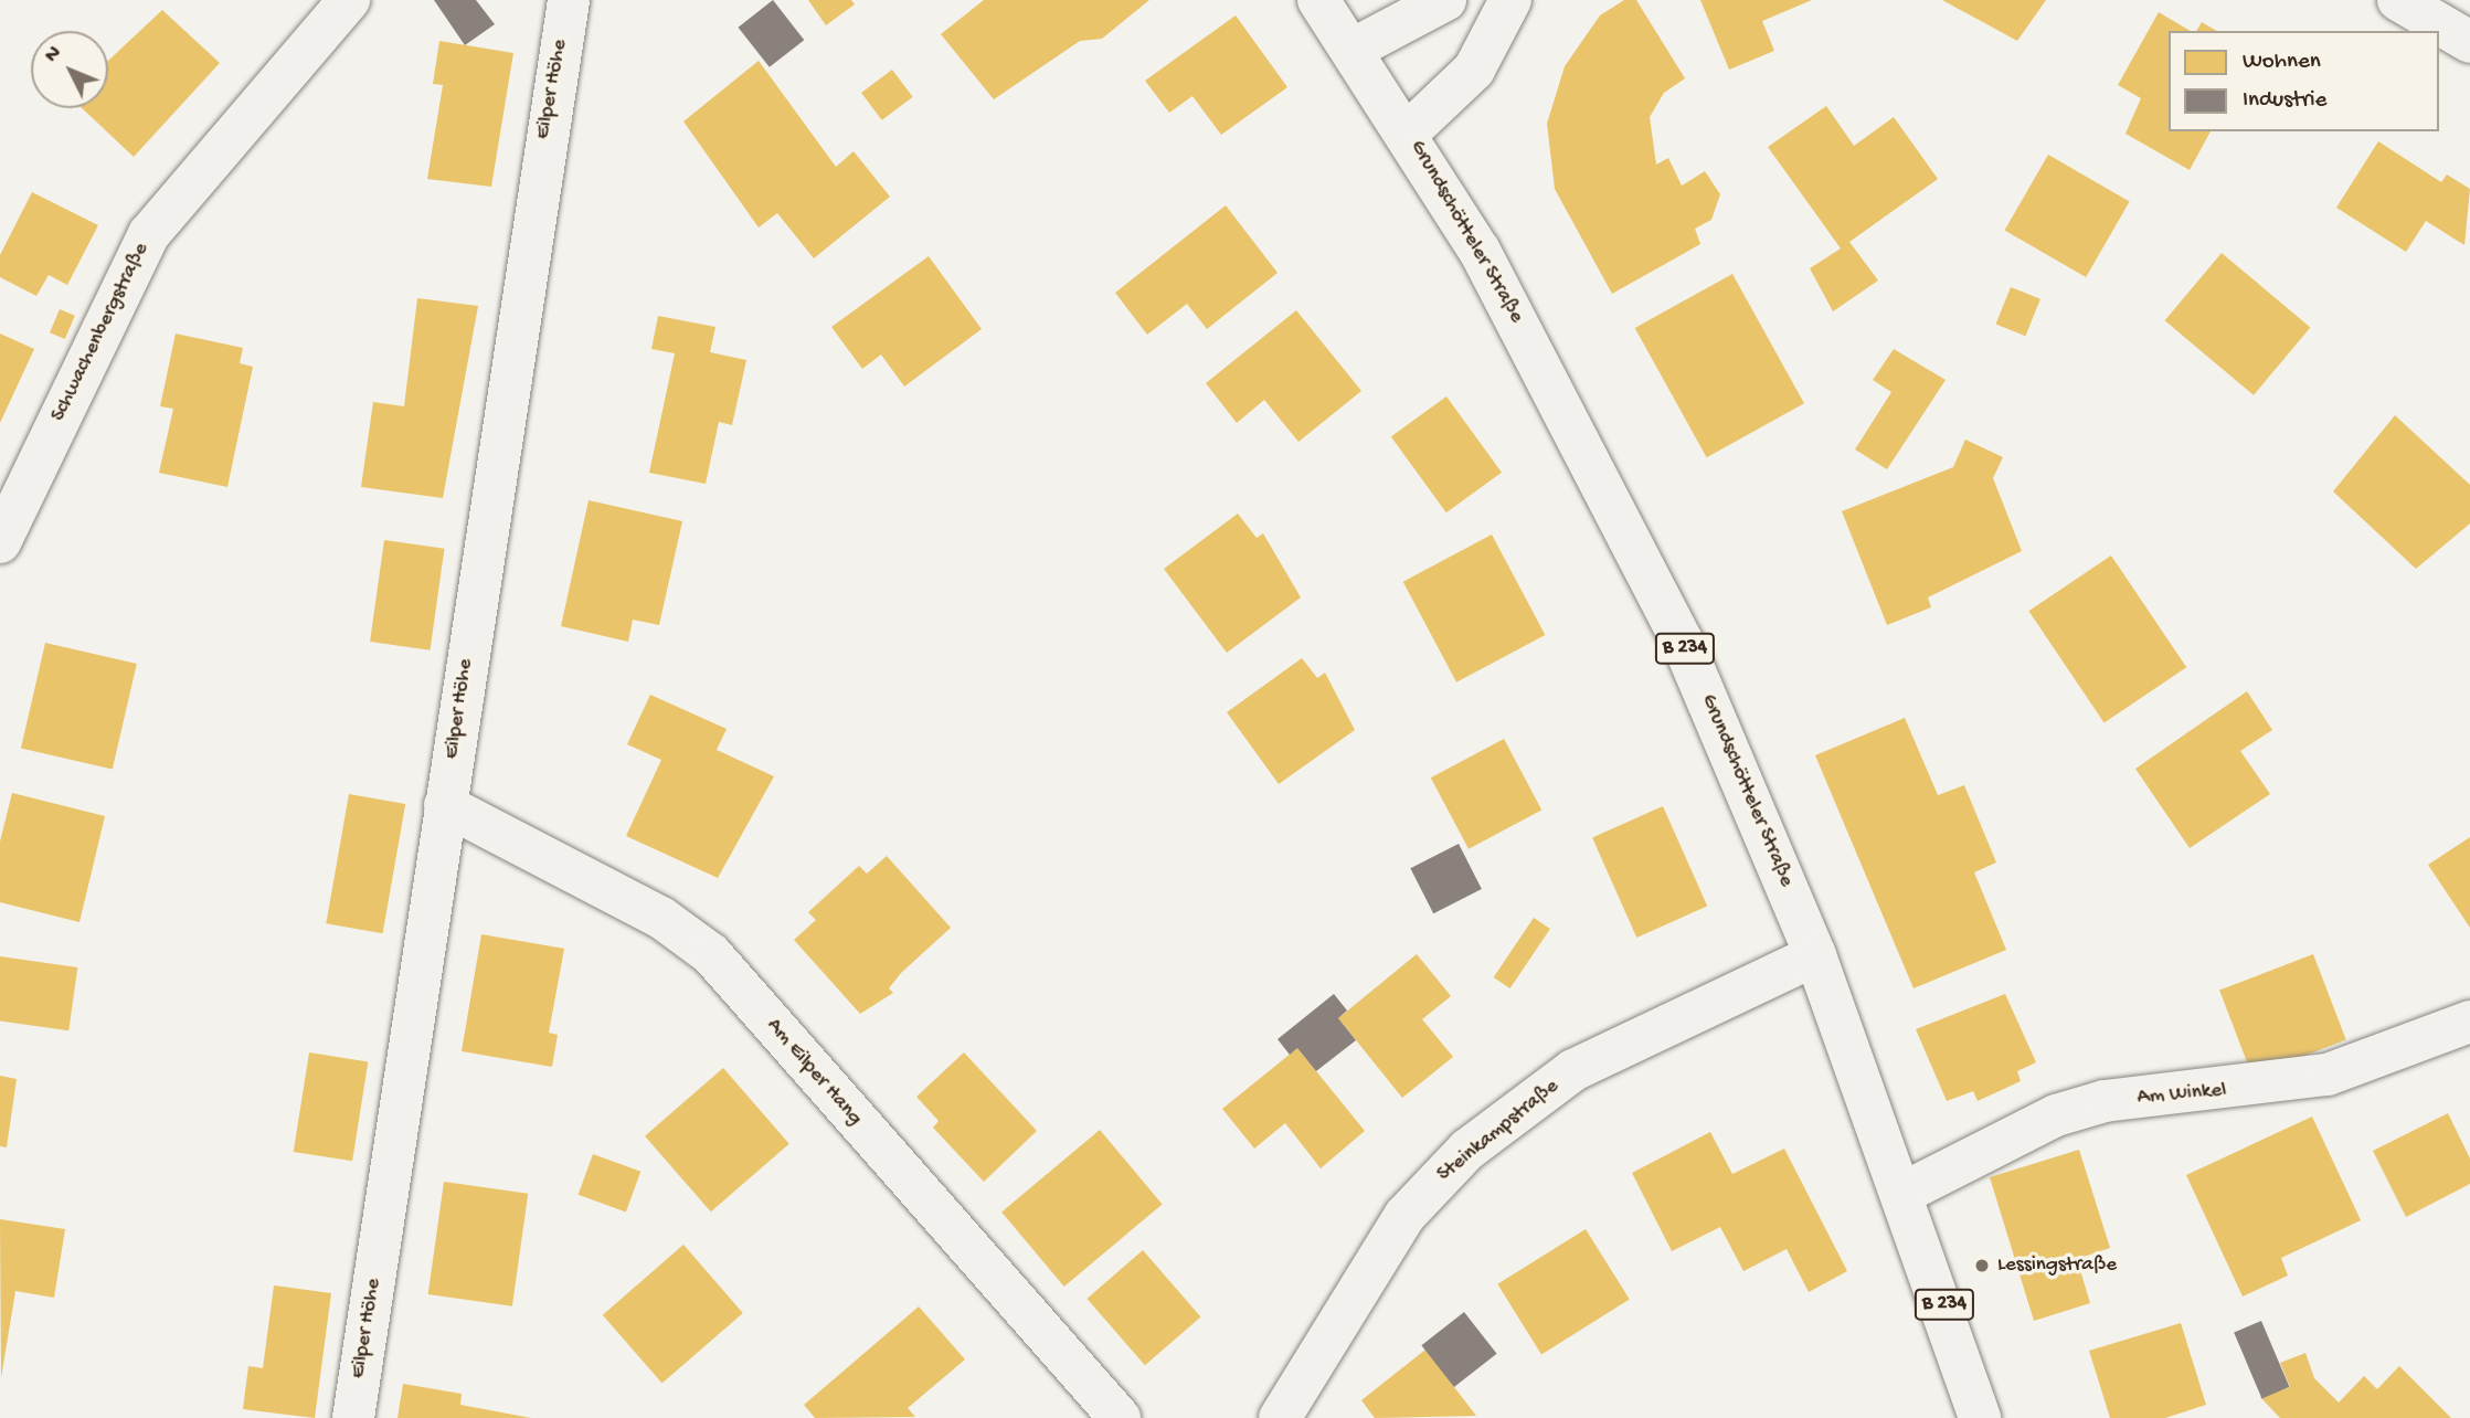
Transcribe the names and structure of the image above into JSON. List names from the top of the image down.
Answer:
{
  "streets": {
    "street": [
      "Eilper Höhe",
      "Grundschötteler Straße",
      "Schwachenbergstraße",
      "B 234",
      "Am Eilper Hang",
      "Am Winkel",
      "Steinkampstraße"
    ]
  },
  "crossings": [
    ["Eilper Höhe", "Am Eilper Hang"],
    ["Grundschötteler Straße", "Am Winkel"],
    ["Grundschötteler Straße", "Steinkampstraße"]
  ],
  "places": ["Lessingstraße"],
  "legend": ["Wohnen", "Industrie"],
  "north": "top left"
}
